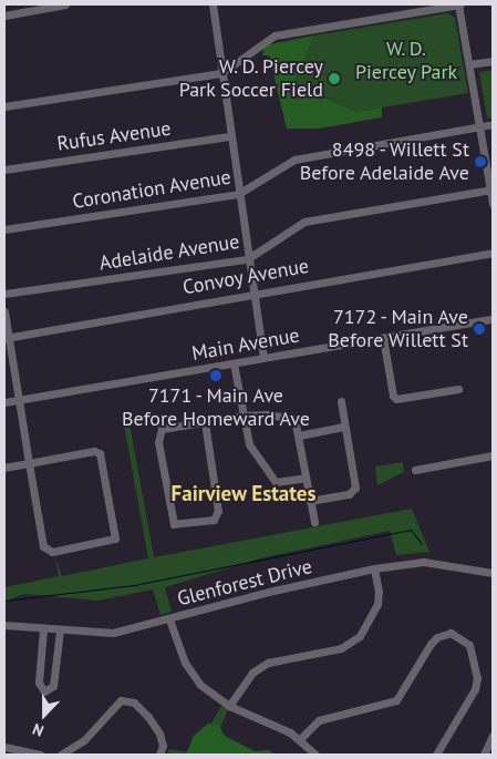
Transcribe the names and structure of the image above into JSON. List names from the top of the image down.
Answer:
{
  "streets": {
    "street": [
      "Rufus Avenue",
      "Coronation Avenue",
      "Adelaide Avenue",
      "Convoy Avenue",
      "Main Avenue",
      "Glenforest Drive"
    ]
  },
  "districts": ["Fairview Estates"],
  "parks": ["W. D. Piercey Park"],
  "places": [
    "W. D. Piercey Park Soccer Field",
    "8498 - Willett St Before Adelaide Ave",
    "7172 - Main Ave Before Willett St",
    "7171 - Main Ave Before Homeward Ave"
  ],
  "north": "bottom"
}
